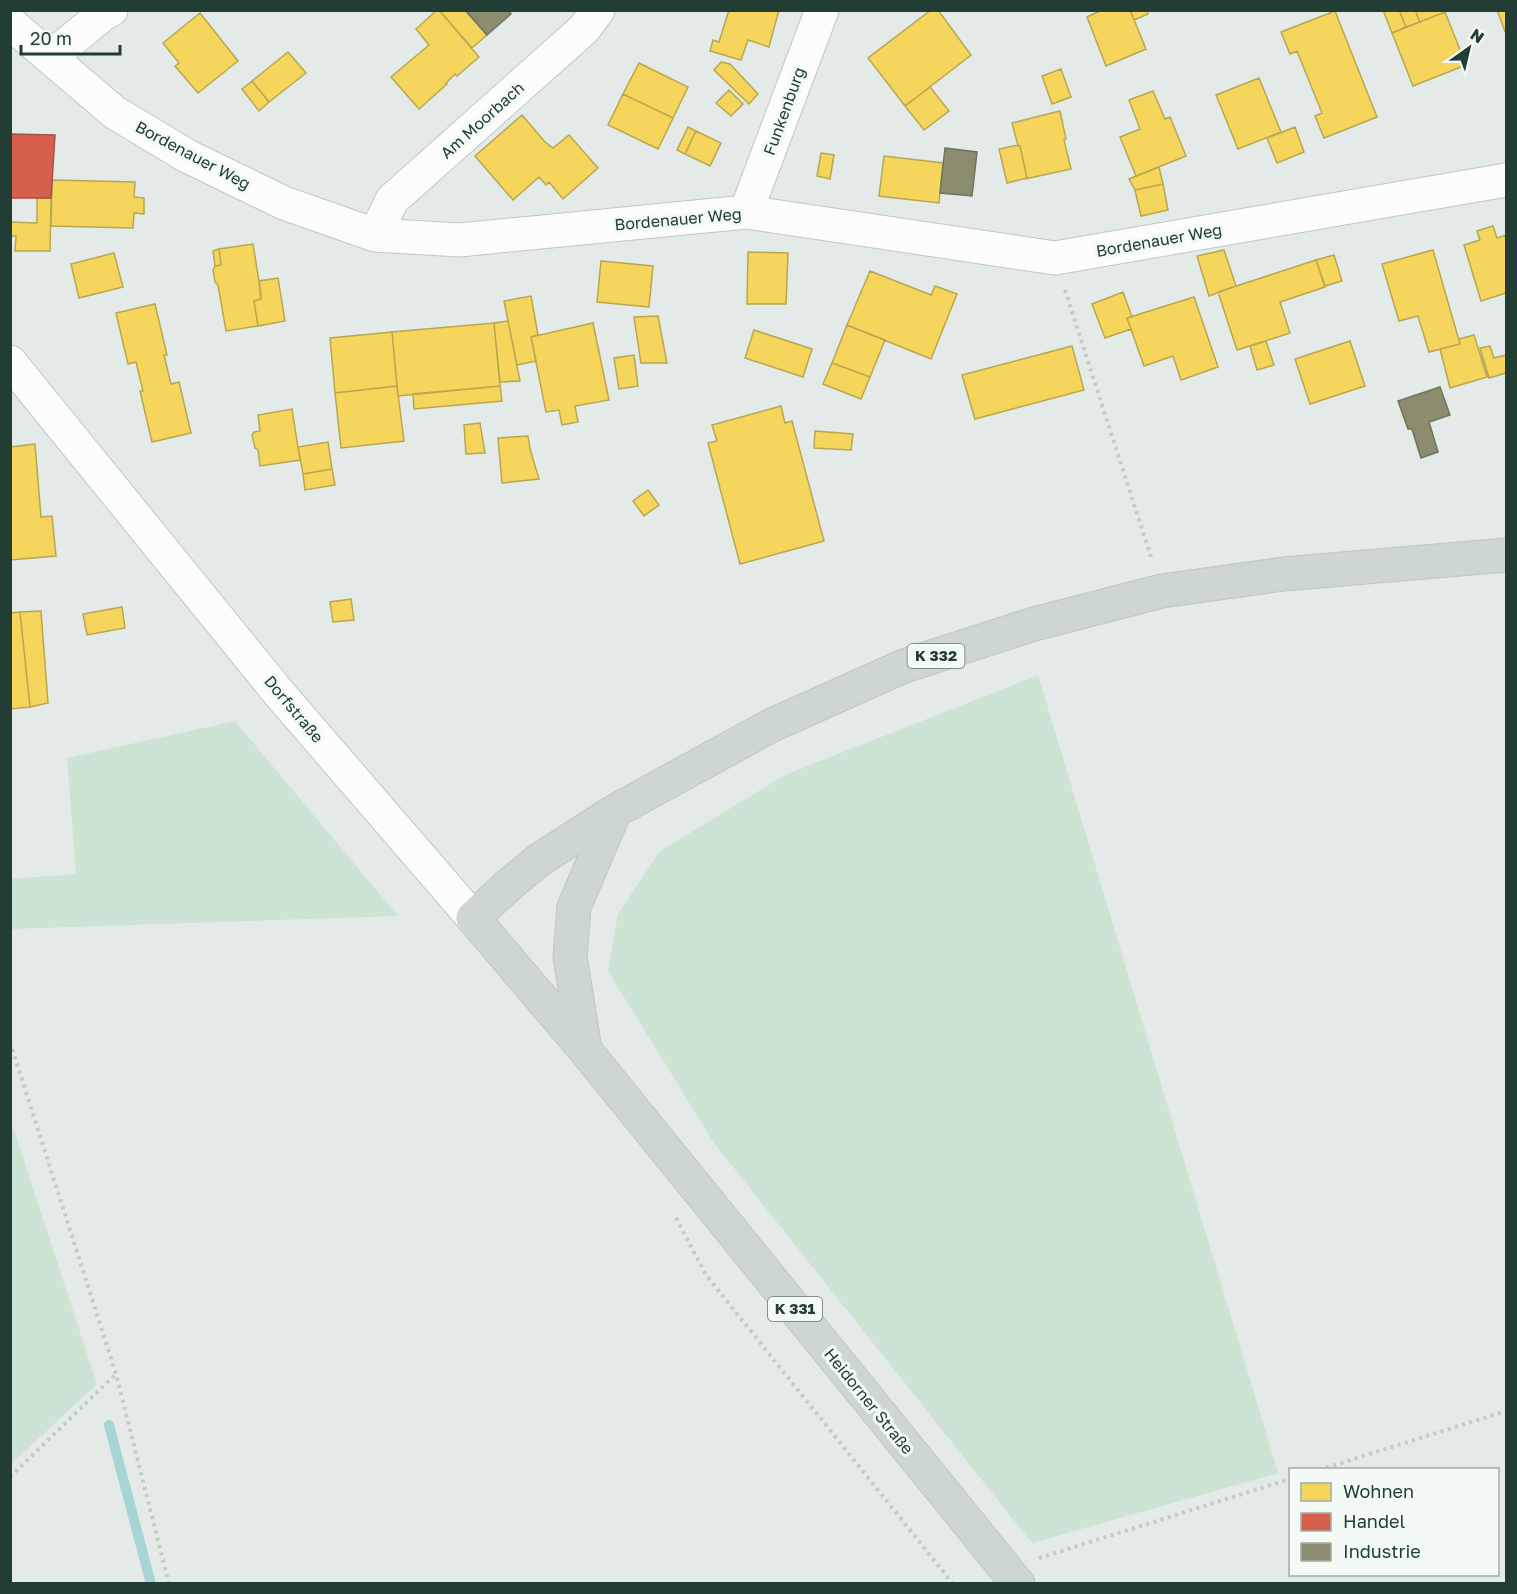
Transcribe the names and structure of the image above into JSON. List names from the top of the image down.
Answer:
{
  "streets": {
    "main road": [
      "K 332",
      "Dorfstraße",
      "K 331",
      "Heidorner Straße"
    ],
    "street": ["Funkenburg", "Am Moorbach", "Bordenauer Weg"]
  },
  "crossings": [
    ["Funkenburg", "Bordenauer Weg"],
    ["Am Moorbach", "Bordenauer Weg"],
    ["K 332", "Dorfstraße"],
    ["Dorfstraße", "Heidorner Straße"]
  ],
  "legend": ["Wohnen", "Handel", "Industrie"],
  "scale_bar": "20 m",
  "north": "top right"
}
